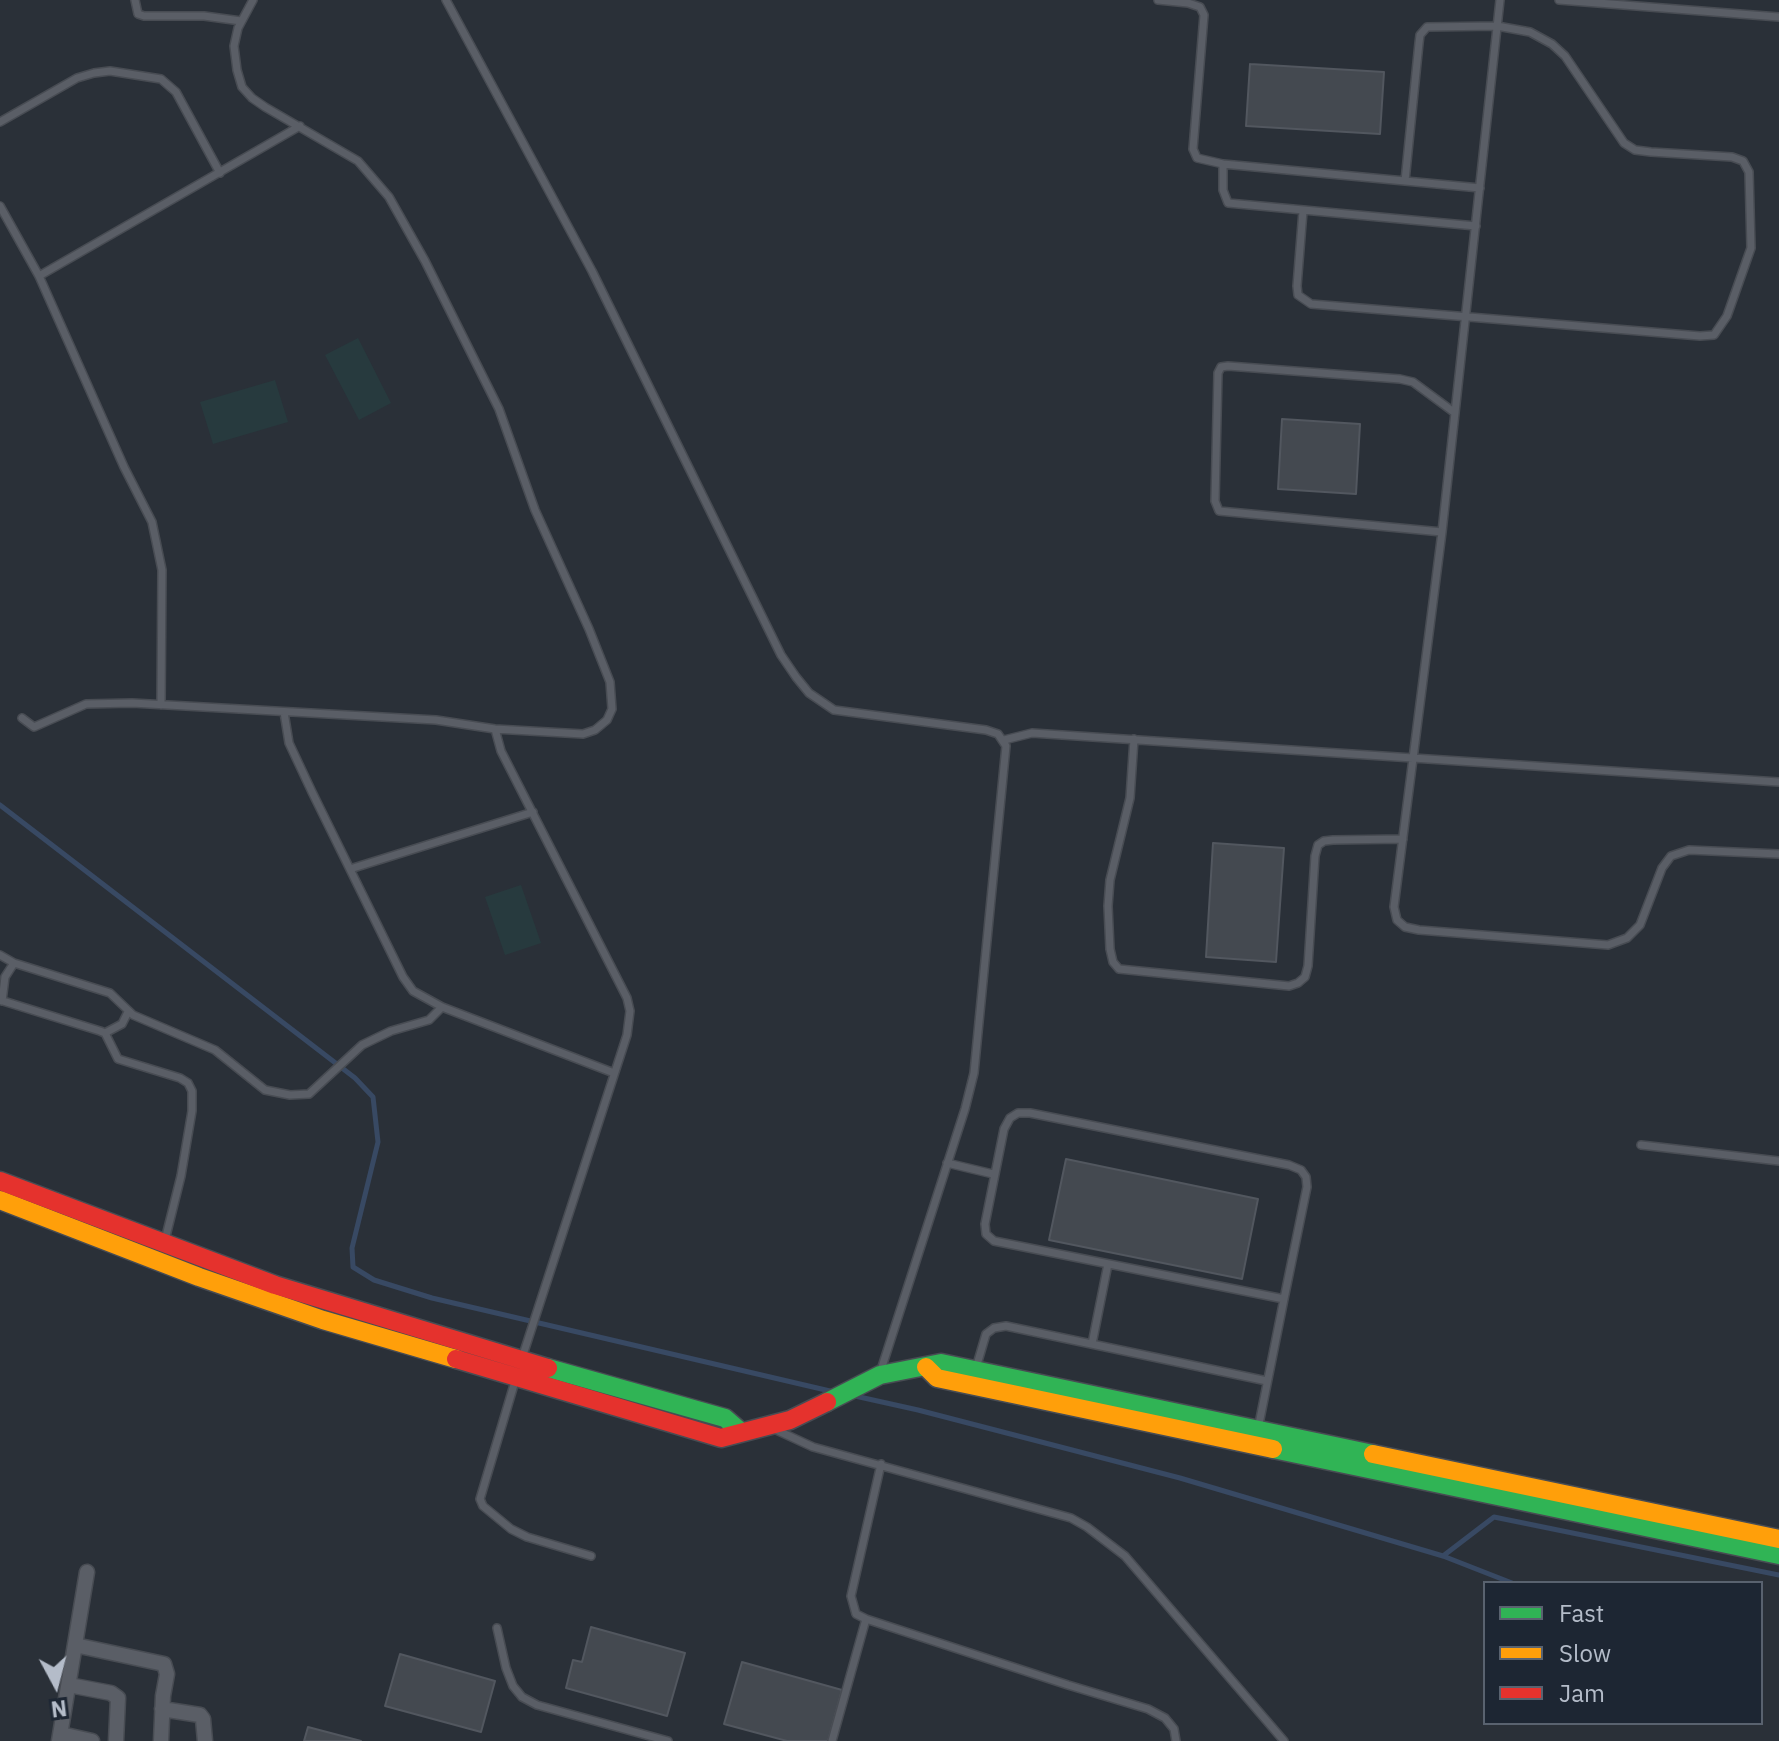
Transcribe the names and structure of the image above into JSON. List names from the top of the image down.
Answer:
{
  "legend": ["Fast", "Slow", "Jam"],
  "north": "bottom"
}
